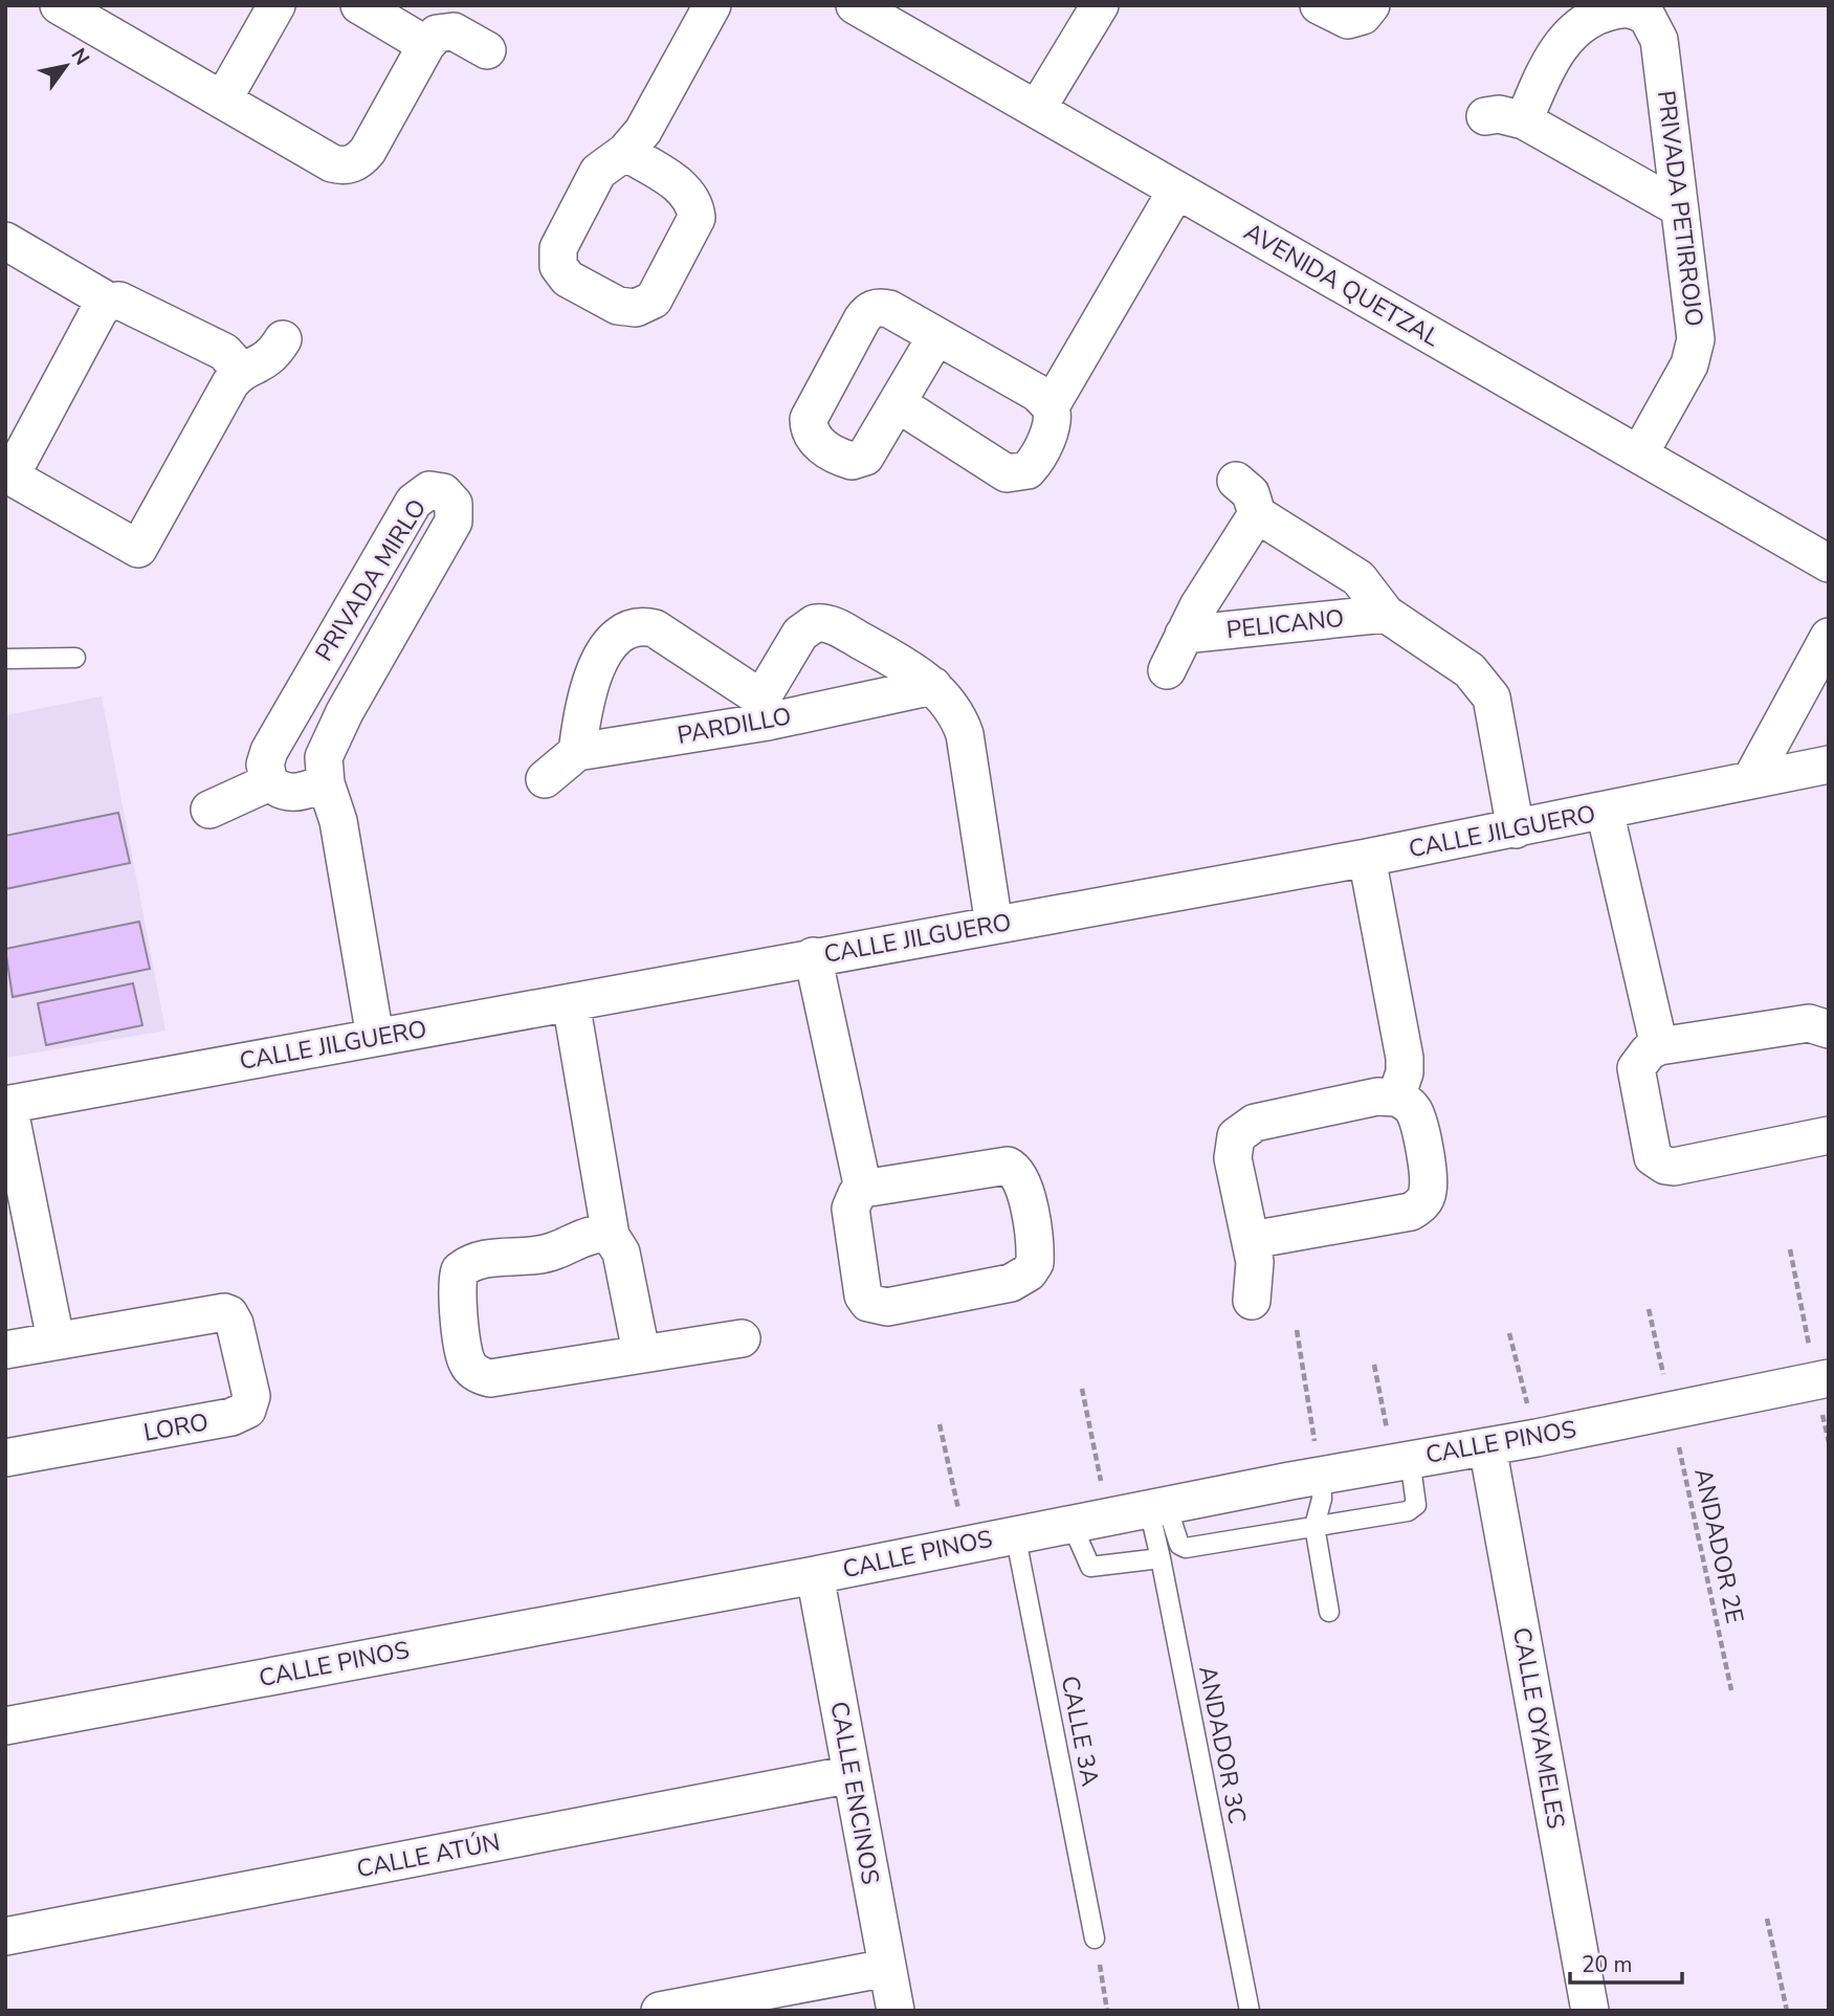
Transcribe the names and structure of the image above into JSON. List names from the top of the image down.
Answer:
{
  "streets": {
    "street": [
      "PRIVADA PETIRROJO",
      "AVENIDA QUETZAL",
      "PRIVADA MIRLO",
      "PELICANO",
      "PARDILLO",
      "CALLE JILGUERO",
      "LORO",
      "CALLE PINOS",
      "CALLE OYAMELES",
      "CALLE ENCINOS",
      "CALLE ATÚN"
    ],
    "lane": ["CALLE 3A", "ANDADOR 3C"],
    "path": ["ANDADOR 2E"]
  },
  "crossings": [
    ["PRIVADA PETIRROJO", "AVENIDA QUETZAL"],
    ["PRIVADA MIRLO", "CALLE JILGUERO"],
    ["CALLE PINOS", "ANDADOR 2E"],
    ["CALLE PINOS", "CALLE OYAMELES"],
    ["CALLE PINOS", "CALLE 3A"],
    ["CALLE PINOS", "ANDADOR 3C"],
    ["CALLE PINOS", "CALLE ENCINOS"],
    ["CALLE ENCINOS", "CALLE ATÚN"]
  ],
  "scale_bar": "20 m",
  "north": "top right"
}
